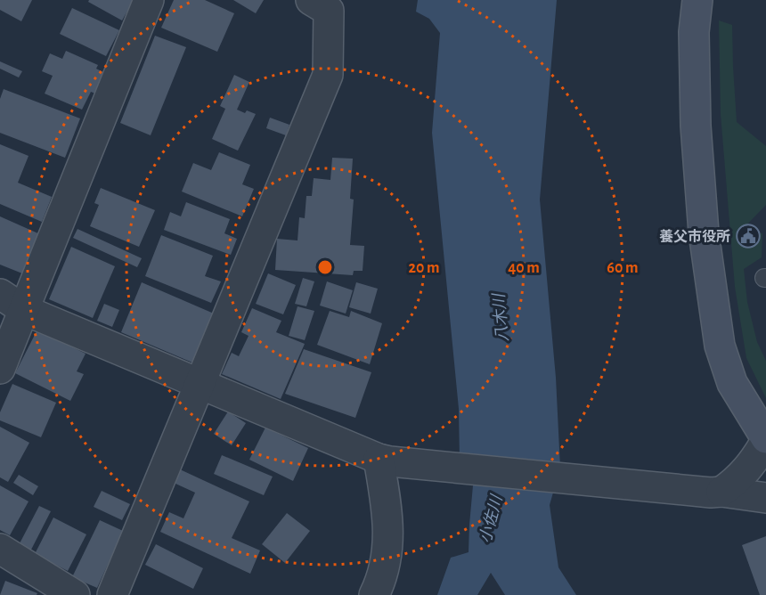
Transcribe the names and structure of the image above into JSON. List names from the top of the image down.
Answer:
{
  "water": ["八木川", "小佐川"],
  "places": {
    "public building": ["養父市役所"]
  },
  "rings": ["20 m", "40 m", "60 m"]
}
